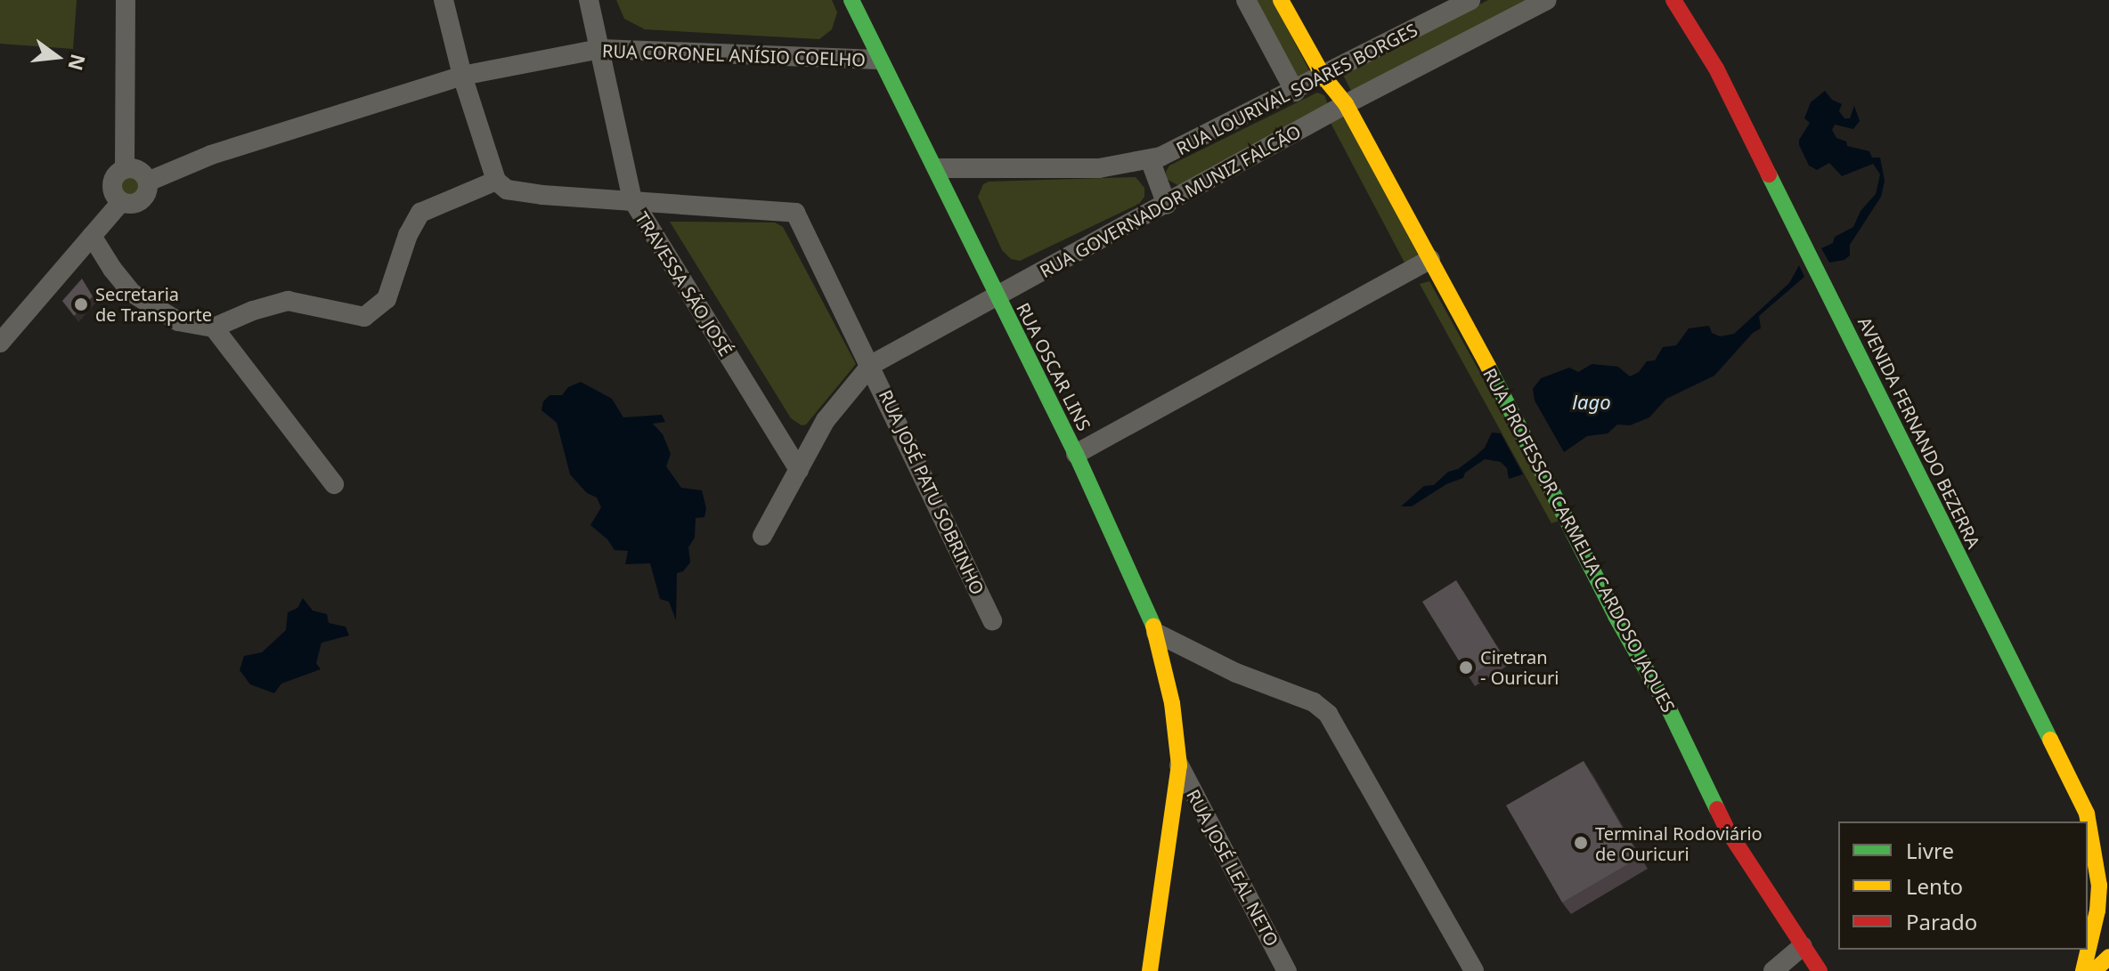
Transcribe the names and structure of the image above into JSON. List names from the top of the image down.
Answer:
{
  "streets": {
    "main road": ["RUA OSCAR LINS", "AVENIDA FERNANDO BEZERRA", "RUA PROFESSOR CARMELIA CARDOSO JAQUES"],
    "street": [
      "RUA CORONEL ANÍSIO COELHO",
      "RUA LOURIVAL SOARES BORGES",
      "RUA GOVERNADOR MUNIZ FALCÃO",
      "TRAVESSA SÃO JOSÉ",
      "RUA JOSÉ PATU SOBRINHO",
      "RUA JOSÉ LEAL NETO"
    ]
  },
  "crossings": [
    ["RUA CORONEL ANÍSIO COELHO", "TRAVESSA SÃO JOSÉ"],
    ["RUA CORONEL ANÍSIO COELHO", "RUA OSCAR LINS"],
    ["RUA LOURIVAL SOARES BORGES", "RUA OSCAR LINS"],
    ["RUA LOURIVAL SOARES BORGES", "RUA PROFESSOR CARMELIA CARDOSO JAQUES"],
    ["RUA GOVERNADOR MUNIZ FALCÃO", "TRAVESSA SÃO JOSÉ"],
    ["RUA GOVERNADOR MUNIZ FALCÃO", "RUA OSCAR LINS"],
    ["RUA GOVERNADOR MUNIZ FALCÃO", "RUA JOSÉ PATU SOBRINHO"],
    ["RUA GOVERNADOR MUNIZ FALCÃO", "RUA PROFESSOR CARMELIA CARDOSO JAQUES"],
    ["TRAVESSA SÃO JOSÉ", "RUA JOSÉ PATU SOBRINHO"],
    ["RUA OSCAR LINS", "RUA JOSÉ LEAL NETO"]
  ],
  "water": ["lago"],
  "places": ["Secretaria de Transporte", "Ciretran - Ouricuri", "Terminal Rodoviário de Ouricuri"],
  "legend": ["Livre", "Lento", "Parado"],
  "north": "right"
}
